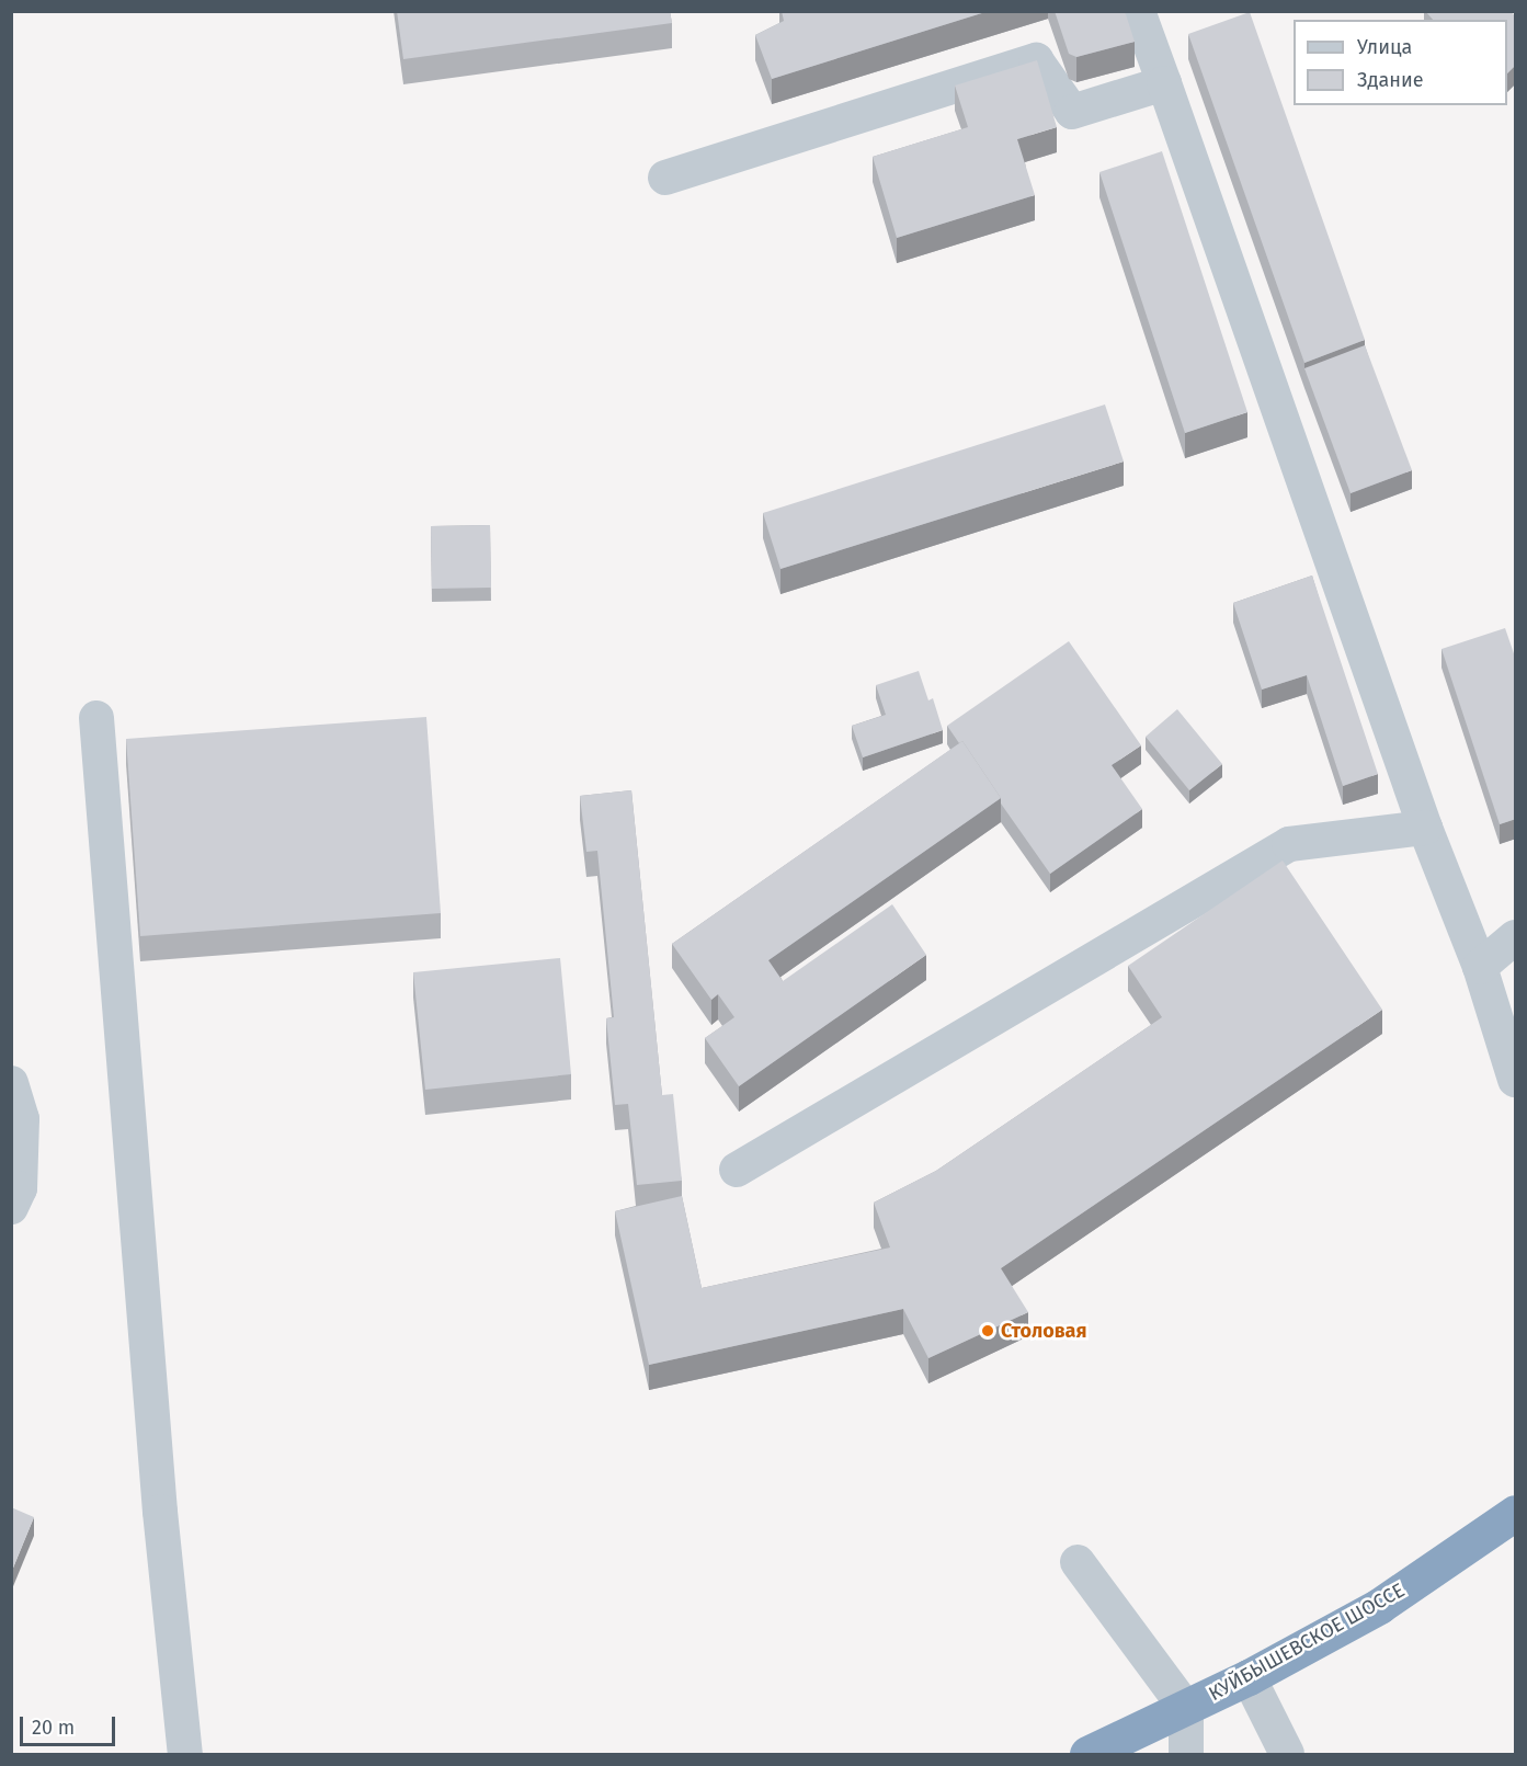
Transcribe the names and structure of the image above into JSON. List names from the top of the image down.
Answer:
{
  "streets": {
    "highway": ["КУЙБЫШЕВСКОЕ ШОССЕ"]
  },
  "places": ["Столовая"],
  "legend": ["Улица", "Здание"],
  "scale_bar": "20 m"
}
